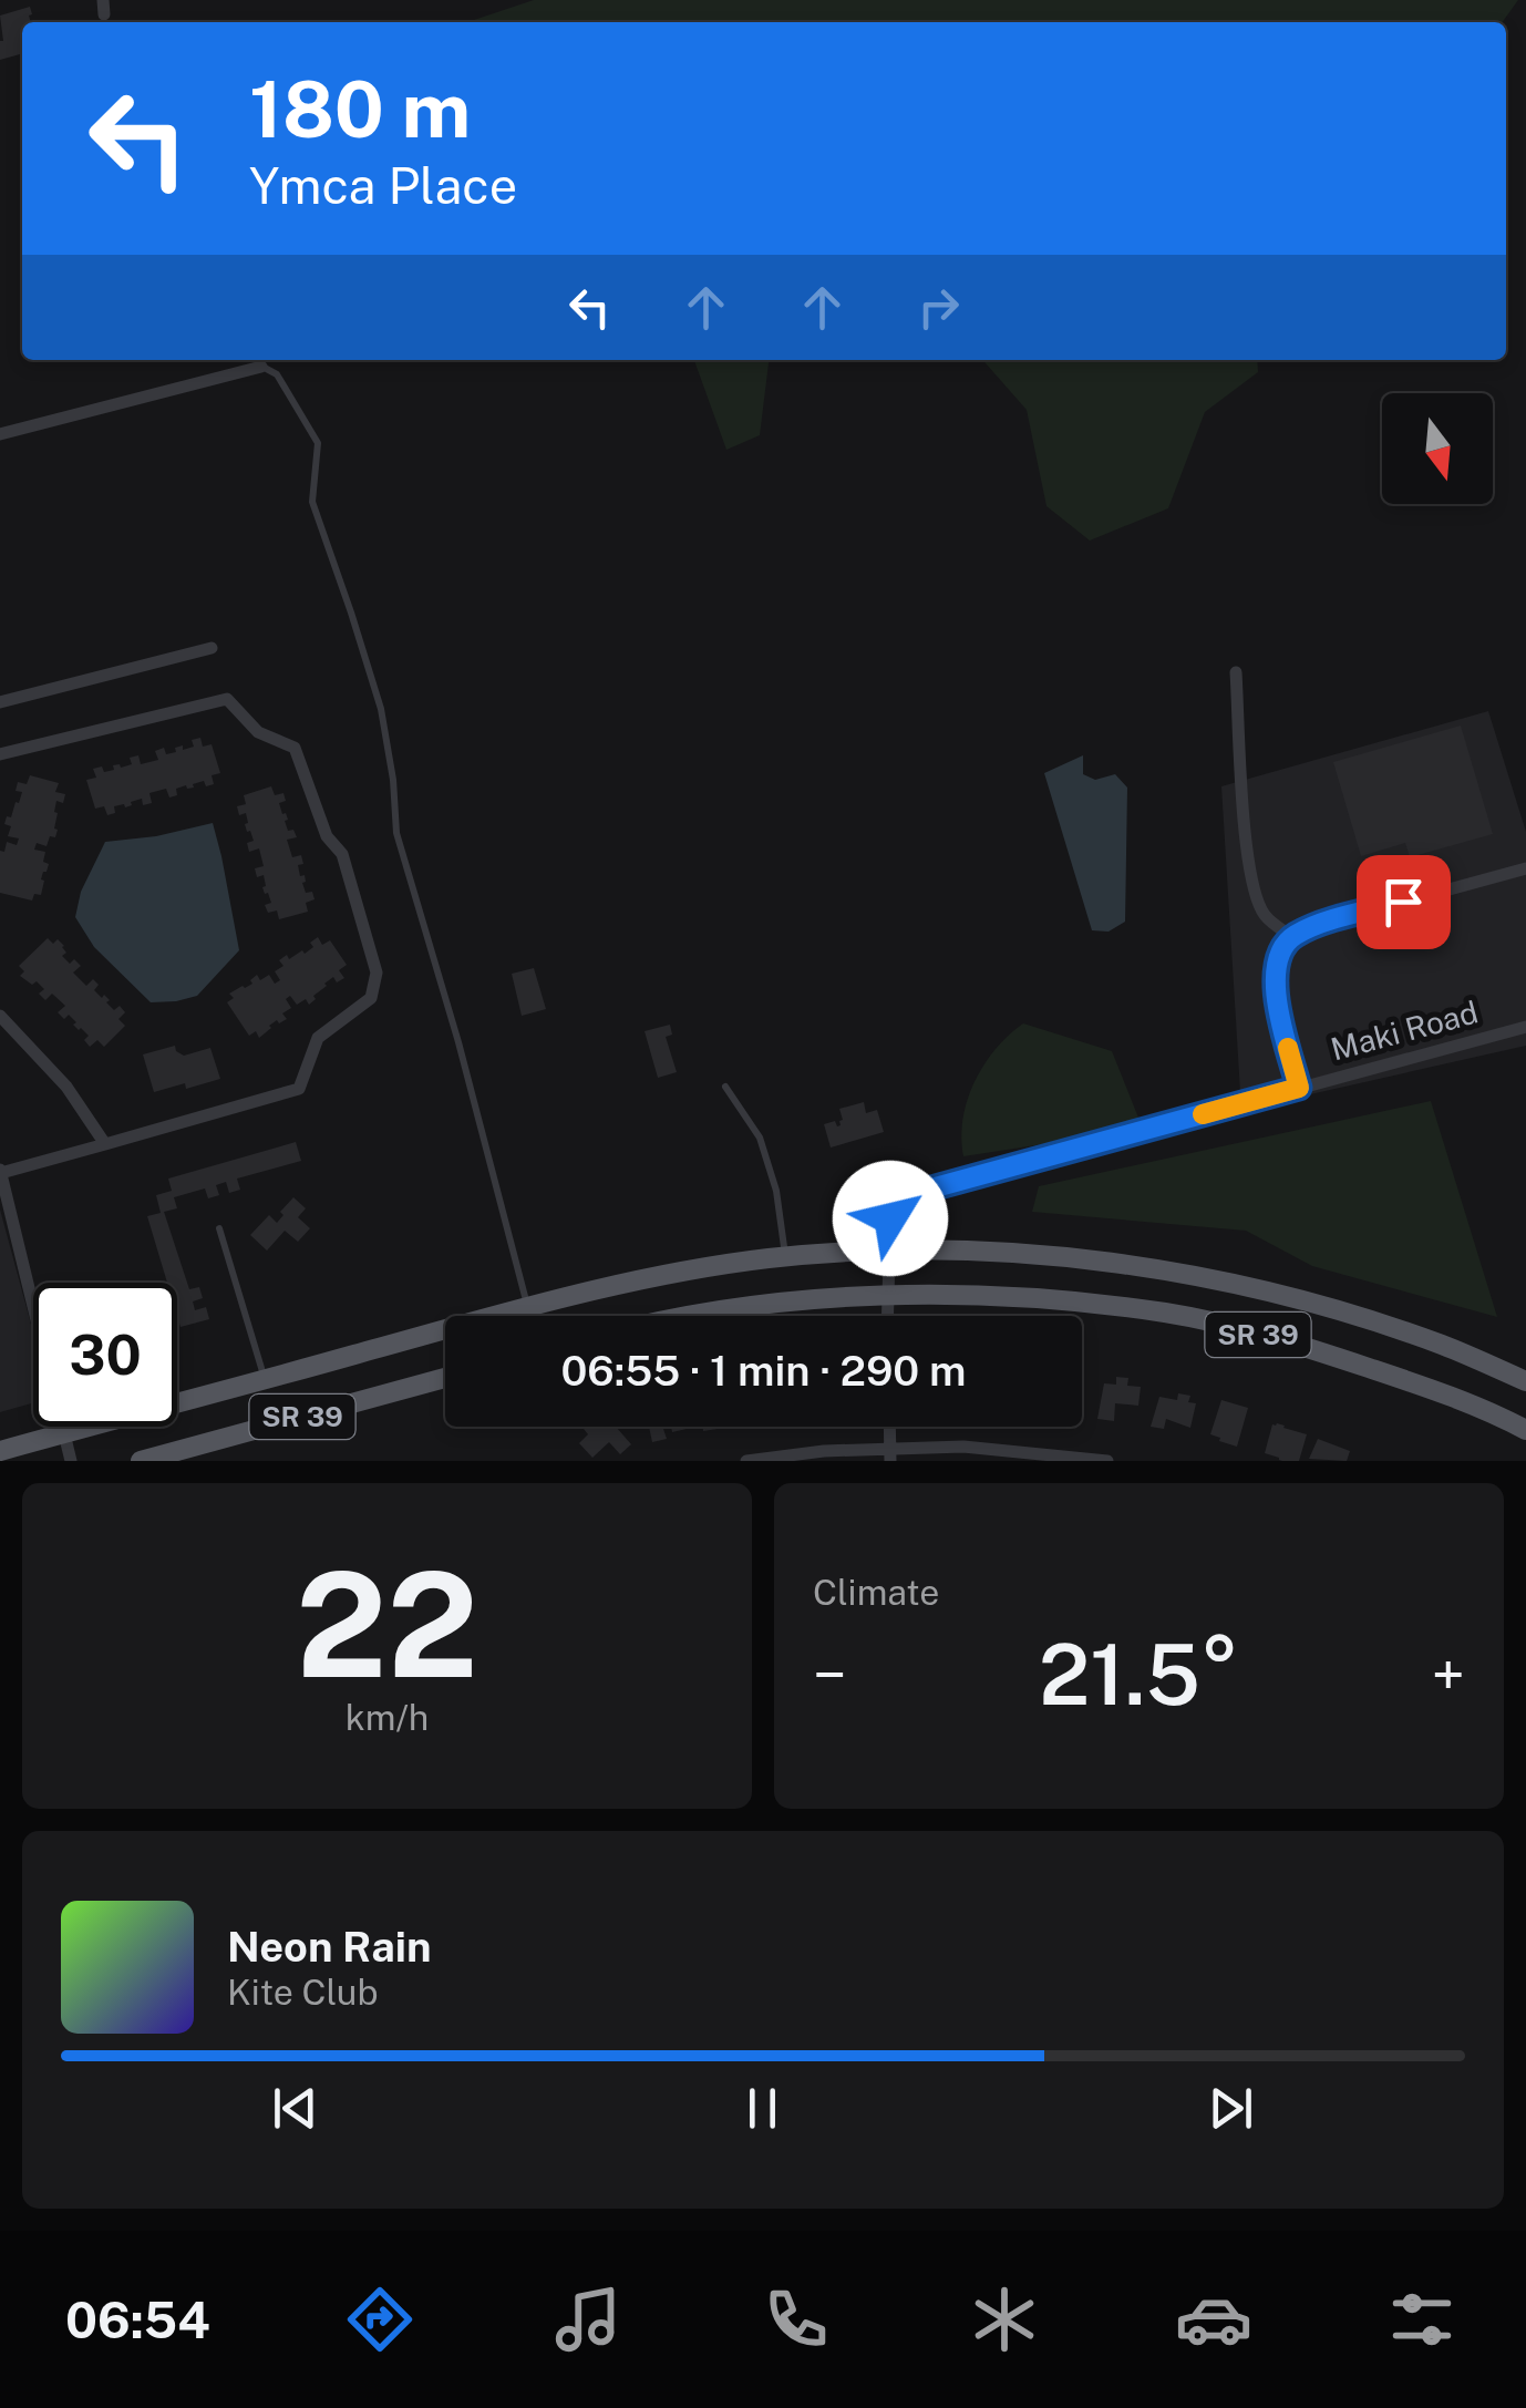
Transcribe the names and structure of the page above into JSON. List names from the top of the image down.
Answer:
{
  "streets": {
    "main road": ["SR 39"],
    "street": ["Maki Road"]
  },
  "crossings": [
    ["Maki Road", "SR 39"]
  ],
  "north": "bottom",
  "page": {
    "turn": ["180 m", "Ymca Place"],
    "limit": "30",
    "trip": "06:55 · 1 min · 290 m",
    "tile": [
      ["22", "km/h"],
      "Climate"
    ],
    "heat": ["−", "21.5°", "+"],
    "song": ["Neon Rain", "Kite Club"],
    "tabs": "06:54"
  }
}
